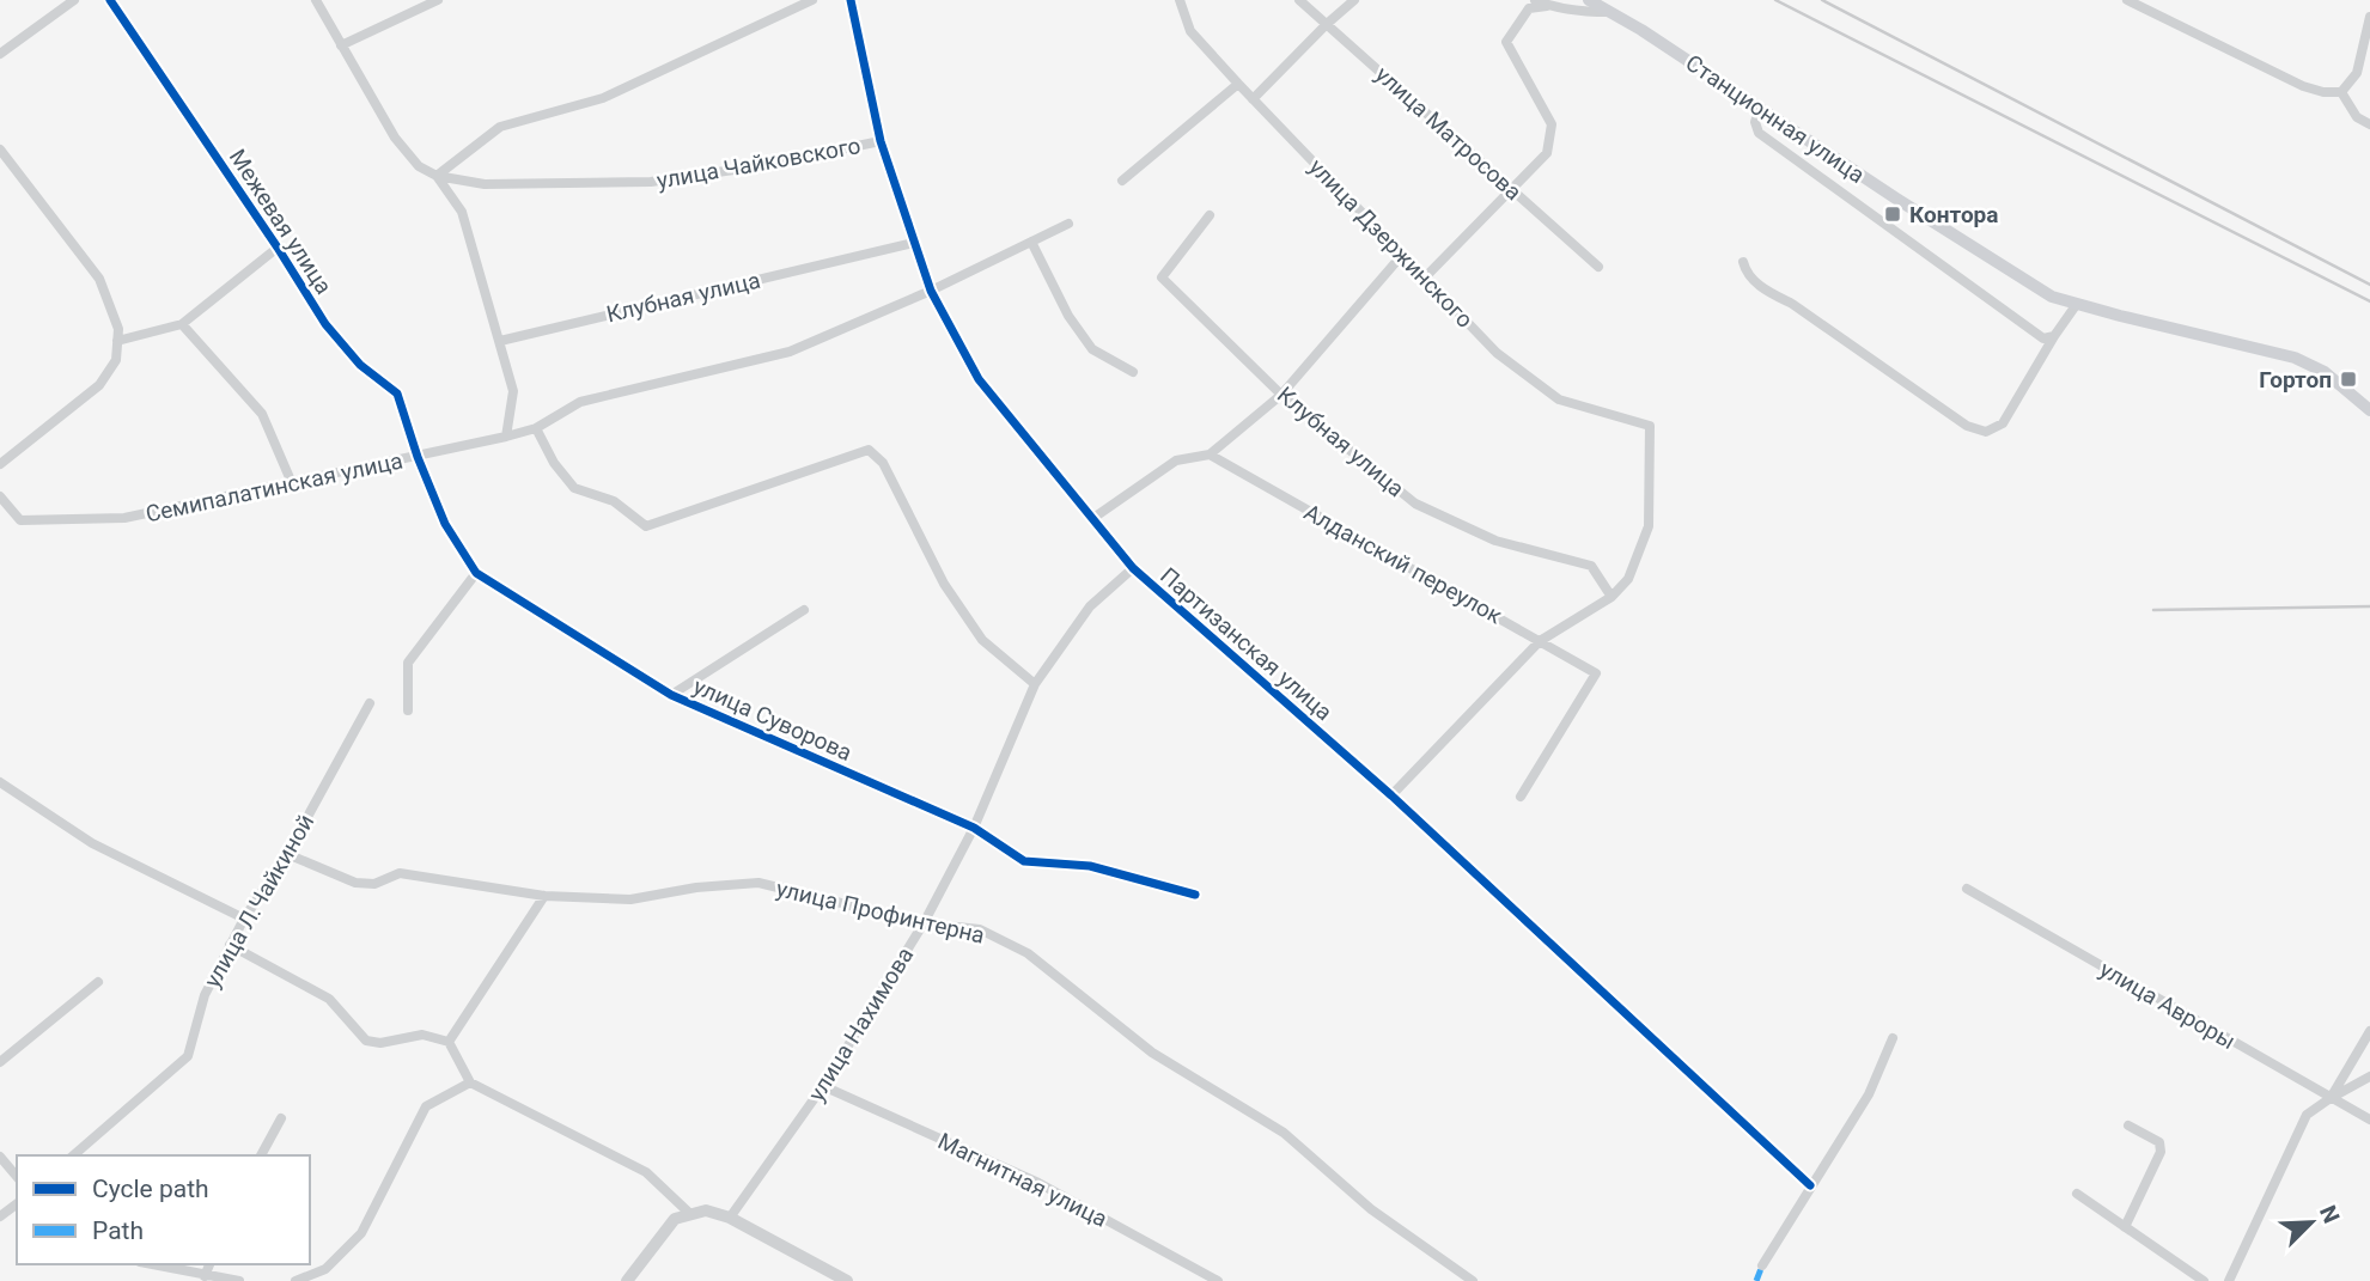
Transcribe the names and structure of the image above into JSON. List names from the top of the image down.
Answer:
{
  "streets": {
    "main road": ["Станционная улица"],
    "street": [
      "улица Матросова",
      "улица Чайковского",
      "Межевая улица",
      "улица Дзержинского",
      "Клубная улица",
      "Семипалатинская улица",
      "Алданский переулок",
      "Партизанская улица",
      "улица Суворова",
      "улица Л.Чайкиной",
      "улица Профинтерна",
      "улица Авроры",
      "улица Нахимова",
      "Магнитная улица"
    ]
  },
  "crossings": [
    ["улица Чайковского", "Партизанская улица"],
    ["Межевая улица", "Семипалатинская улица"],
    ["Межевая улица", "улица Суворова"],
    ["улица Дзержинского", "Клубная улица"],
    ["Клубная улица", "Партизанская улица"],
    ["Семипалатинская улица", "Партизанская улица"],
    ["Семипалатинская улица", "улица Суворова"],
    ["Партизанская улица", "улица Нахимова"],
    ["улица Суворова", "улица Нахимова"],
    ["улица Л.Чайкиной", "улица Профинтерна"],
    ["улица Профинтерна", "улица Нахимова"],
    ["улица Нахимова", "Магнитная улица"]
  ],
  "places": {
    "transit": ["Контора", "Гортоп"]
  },
  "legend": ["Cycle path", "Path"],
  "north": "top right"
}
